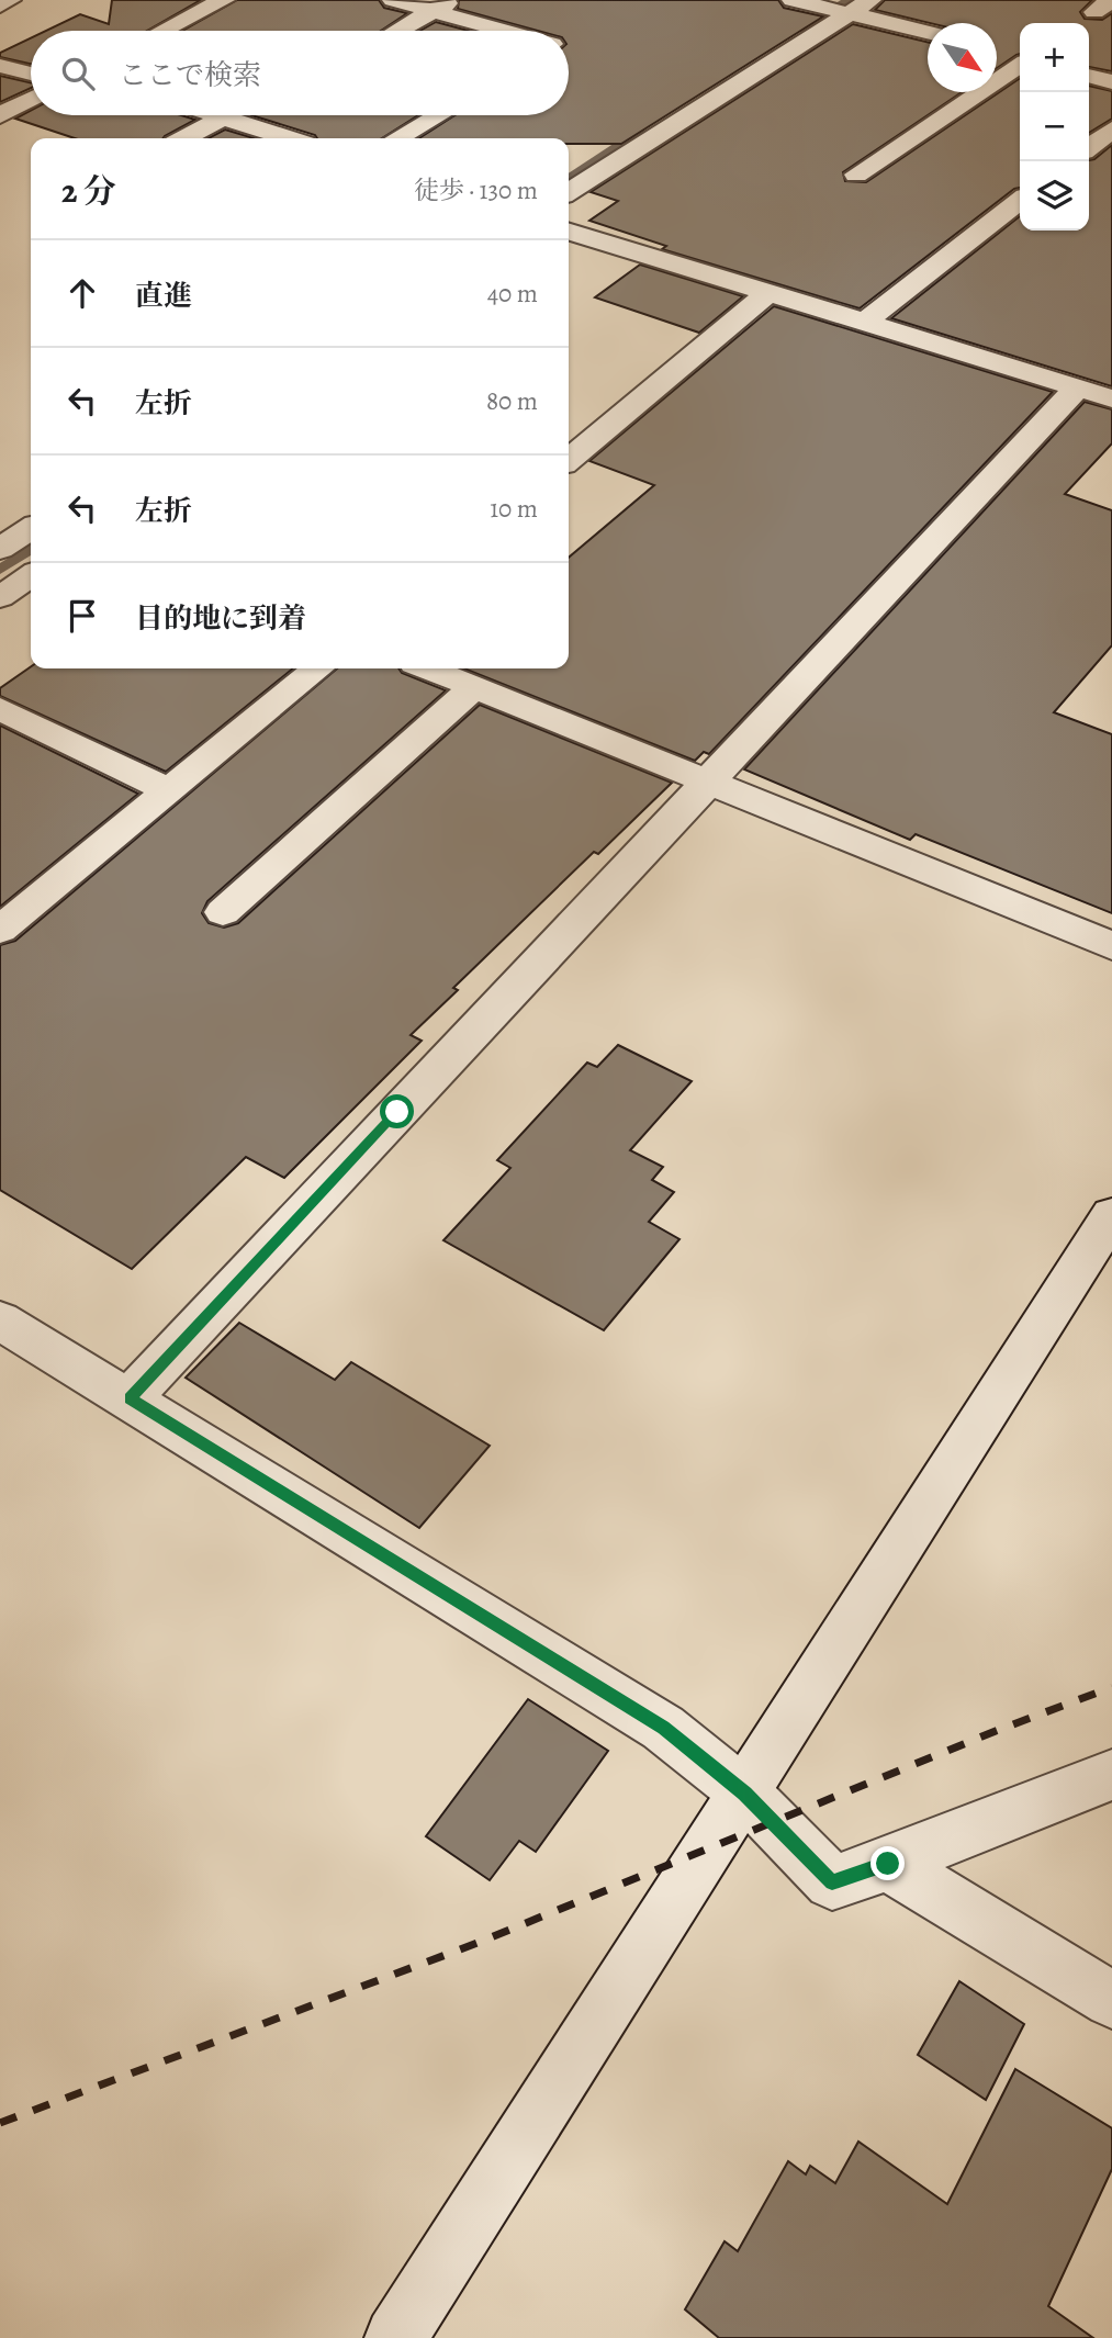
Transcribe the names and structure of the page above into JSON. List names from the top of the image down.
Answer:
{
  "north": "bottom right",
  "page": {
    "map_buttons": ["+", "−"],
    "search": "ここで検索",
    "heading": ["2 分", "徒歩 · 130 m"],
    "list": [
      ["直進", "40 m"],
      ["左折", "80 m"],
      ["左折", "10 m"],
      "目的地に到着"
    ]
  }
}
